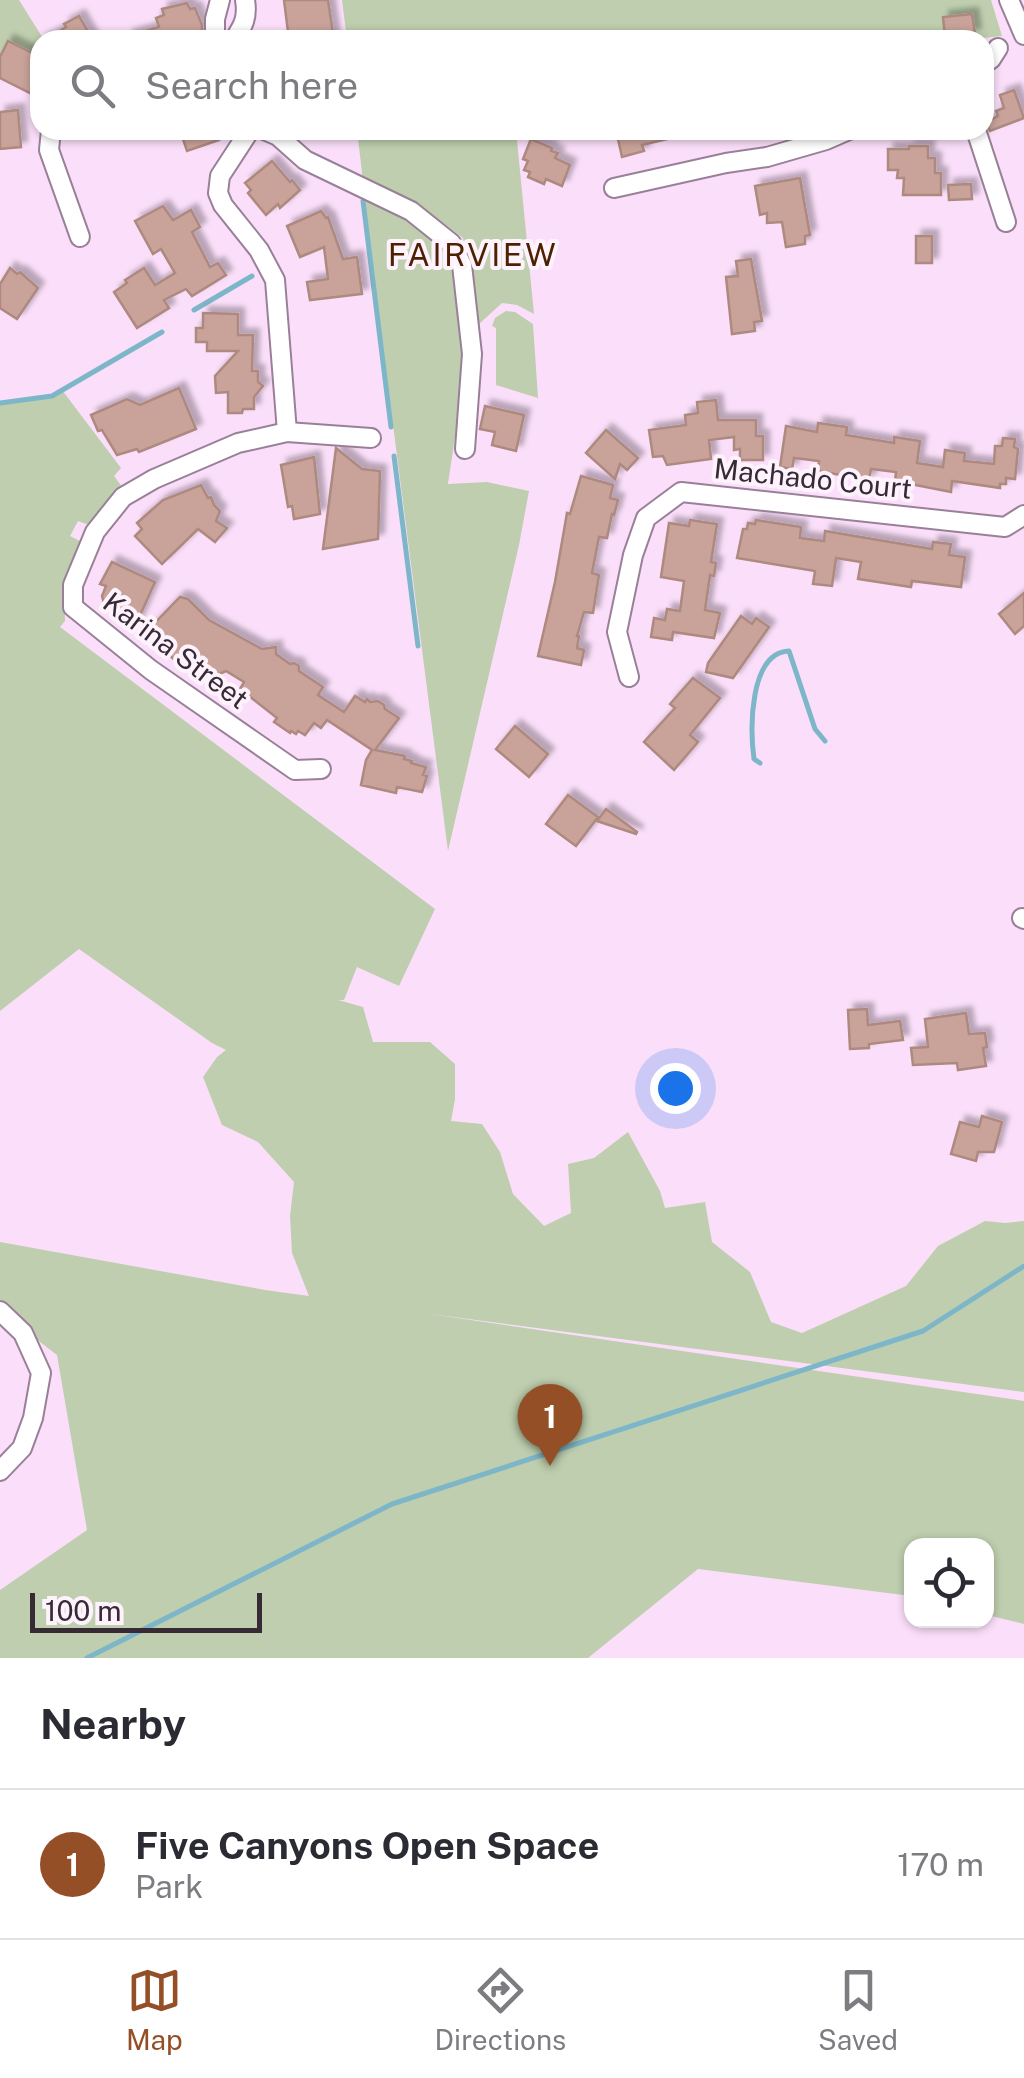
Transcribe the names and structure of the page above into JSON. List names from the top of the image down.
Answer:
{
  "streets": {
    "street": ["Machado Court", "Karina Street"]
  },
  "districts": ["FAIRVIEW"],
  "scale_bar": "100 m",
  "page": {
    "search": "Search here",
    "pins": "1",
    "scale": "100 m",
    "heading": "Nearby",
    "list": [
      {
        "mark": "1",
        "name": "Five Canyons Open Space",
        "note": "Park",
        "value": "170 m"
      }
    ],
    "nav": ["Map", "Directions", "Saved"]
  }
}
